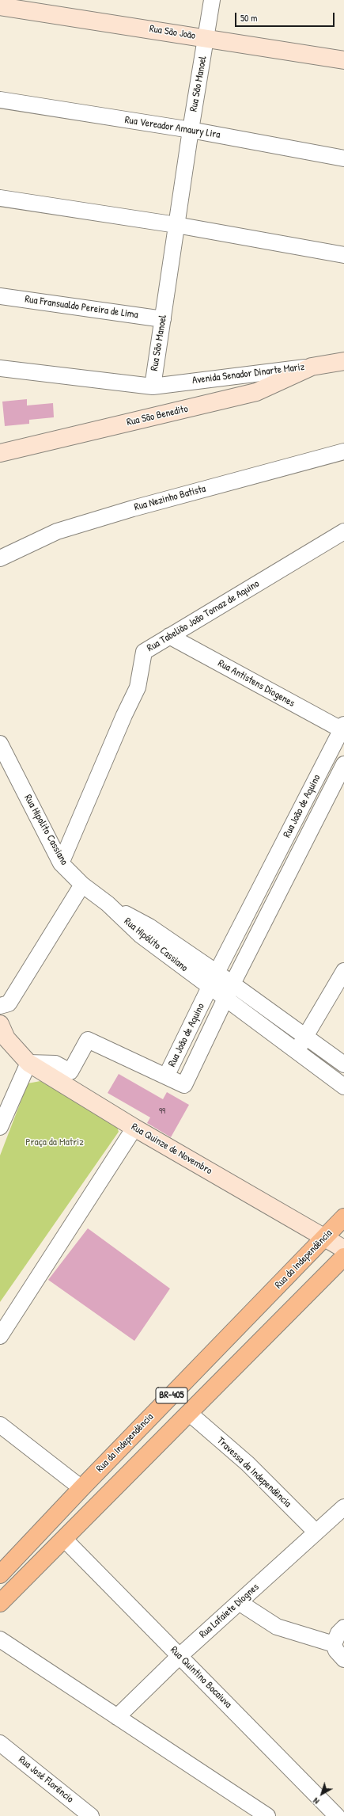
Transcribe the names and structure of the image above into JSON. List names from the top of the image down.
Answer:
{
  "streets": {
    "highway": ["Rua da Independência", "BR-405"],
    "main road": [
      "Rua São João",
      "Avenida Senador Dinarte Mariz",
      "Rua São Benedito",
      "Rua Quinze de Novembro"
    ],
    "street": [
      "Rua São Manoel",
      "Rua Vereador Amaury Lira",
      "Rua Fransualdo Pereira de Lima",
      "Rua Nezinho Batista",
      "Rua Tabelião João Tomaz de Aquino",
      "Rua Antistens Diogenes",
      "Rua João de Aquino",
      "Rua Hipolito Cassiano",
      "Rua Hipólito Cassiano",
      "Travessa da Independência",
      "Rua Lafaiete Diognes",
      "Rua Quintino Bocaiuva",
      "Rua José Florêncio"
    ]
  },
  "crossings": [
    ["Rua São João", "Rua São Manoel"],
    ["Rua São Manoel", "Rua Vereador Amaury Lira"],
    ["Rua São Manoel", "Rua Fransualdo Pereira de Lima"],
    ["Rua São Manoel", "Avenida Senador Dinarte Mariz"],
    ["Avenida Senador Dinarte Mariz", "Rua São Benedito"],
    ["Rua Tabelião João Tomaz de Aquino", "Rua Antistens Diogenes"],
    ["Rua Tabelião João Tomaz de Aquino", "Rua Hipolito Cassiano"],
    ["Rua Antistens Diogenes", "Rua João de Aquino"],
    ["Rua João de Aquino", "Rua Hipólito Cassiano"],
    ["Rua Hipolito Cassiano", "Rua Hipólito Cassiano"],
    ["Rua Quinze de Novembro", "Rua da Independência"],
    ["BR-405", "Travessa da Independência"],
    ["BR-405", "Rua Quintino Bocaiuva"],
    ["Travessa da Independência", "Rua Lafaiete Diognes"],
    ["Rua Lafaiete Diognes", "Rua Quintino Bocaiuva"]
  ],
  "parks": ["Praça da Matriz"],
  "house_numbers": ["99"],
  "scale_bar": "50 m",
  "north": "bottom left"
}
